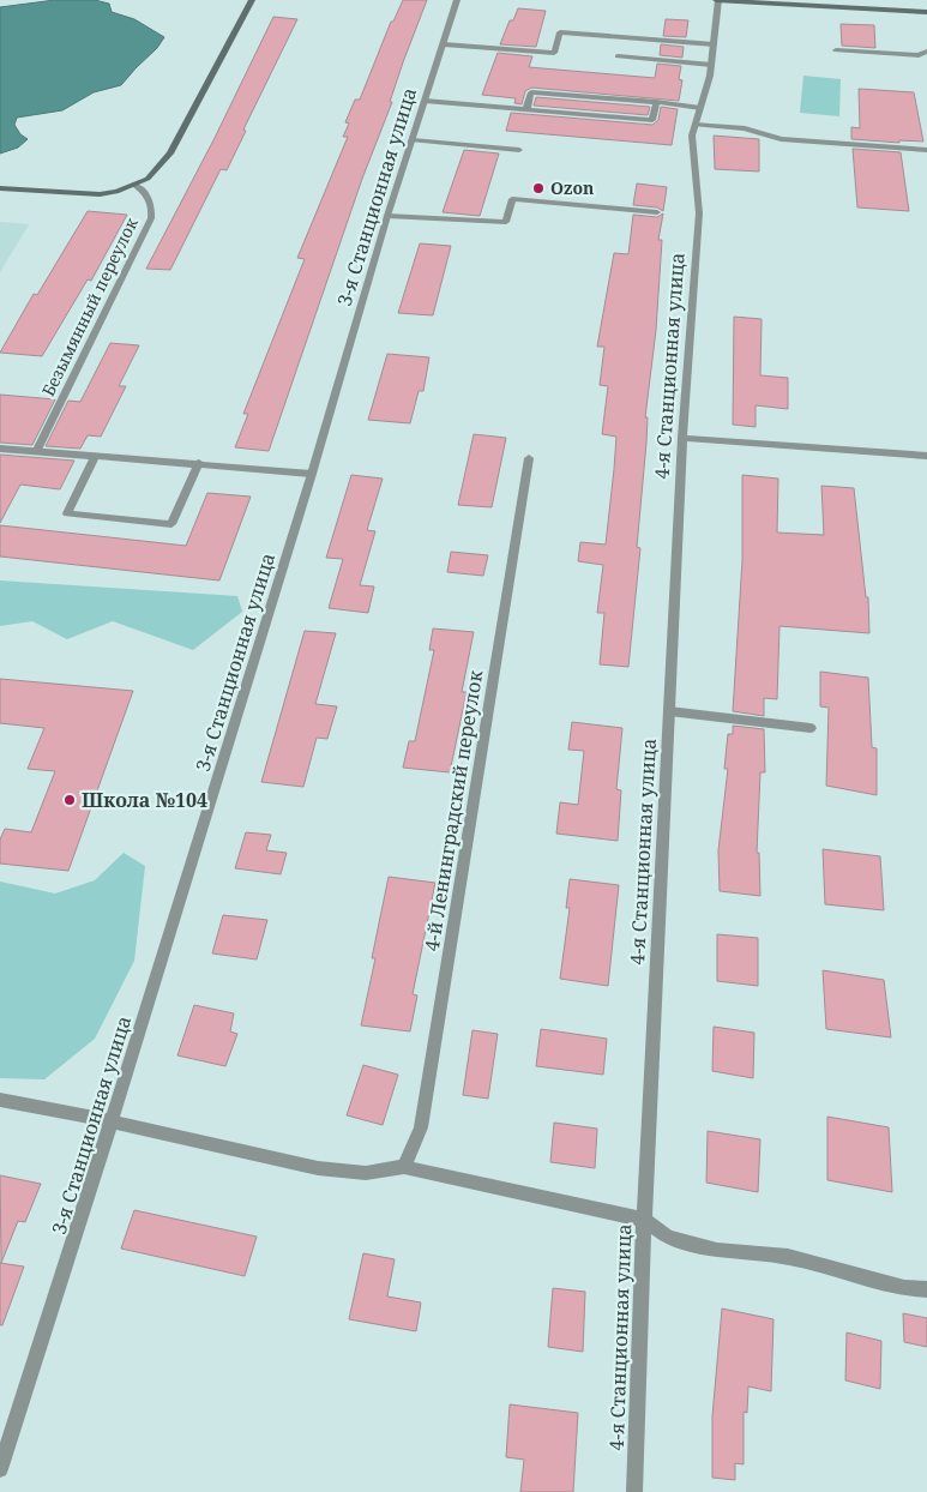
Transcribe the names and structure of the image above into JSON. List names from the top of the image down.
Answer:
{
  "streets": {
    "street": [
      "3-я Станционная улица",
      "Безымянный переулок",
      "4-я Станционная улица",
      "4-й Ленинградский переулок"
    ]
  },
  "places": ["Ozon", "Школа №104"]
}
